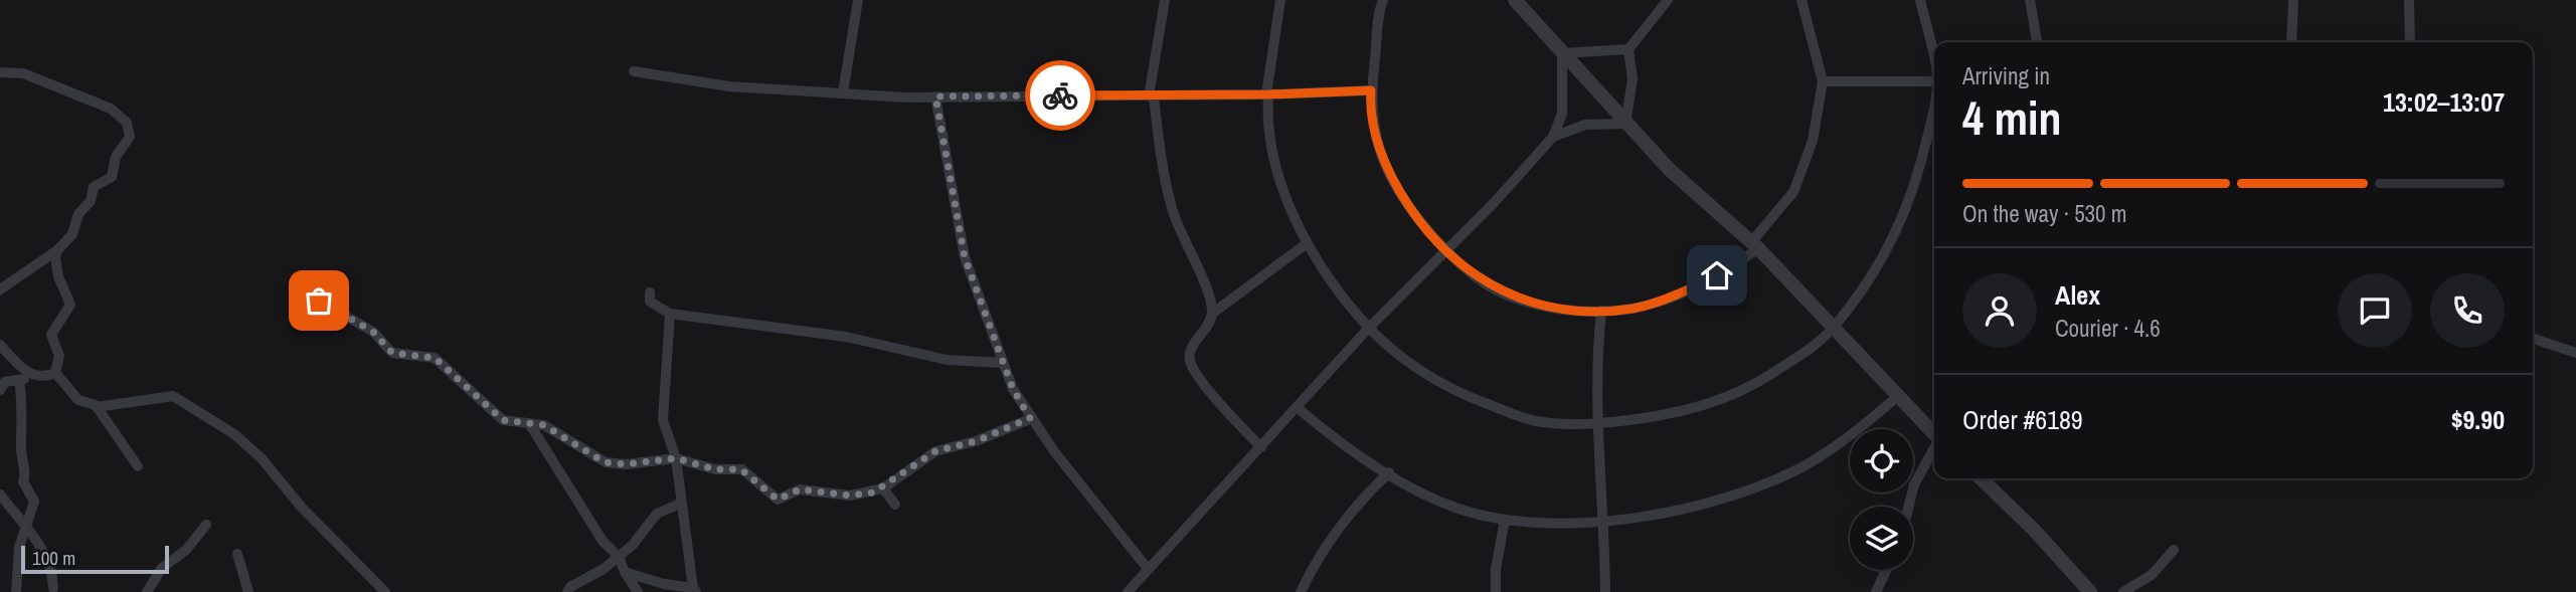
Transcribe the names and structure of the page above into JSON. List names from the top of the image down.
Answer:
{
  "scale_bar": "100 m",
  "page": {
    "heading": ["4 min", "Arriving in", "13:02–13:07"],
    "panel": [
      "Alex",
      "Courier · 4.6",
      "Order #6189",
      "$9.90"
    ],
    "bar": "On the way · 530 m",
    "scale": "100 m"
  }
}
